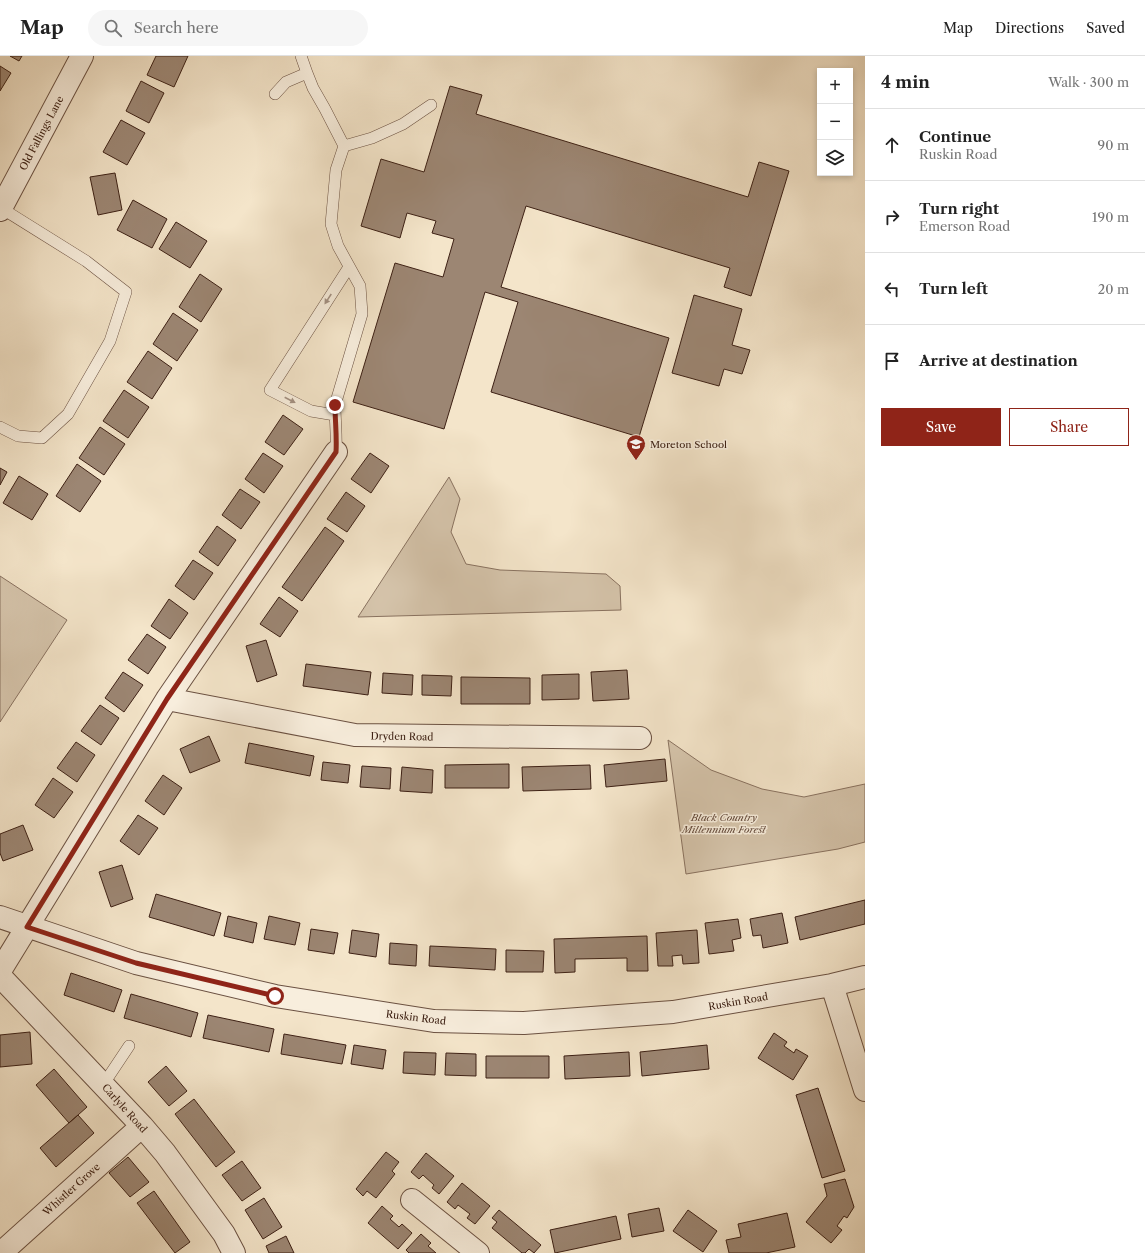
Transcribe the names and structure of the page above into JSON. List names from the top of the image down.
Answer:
{
  "streets": {
    "street": [
      "Old Fallings Lane",
      "Dryden Road",
      "Ruskin Road",
      "Carlyle Road",
      "Whistler Grove"
    ]
  },
  "crossings": [
    ["Carlyle Road", "Whistler Grove"]
  ],
  "parks": ["Black Country Millennium Forest"],
  "places": {
    "school or university": ["Moreton School"]
  },
  "page": {
    "header": "Map",
    "search": "Search here",
    "nav": ["Map", "Directions", "Saved"],
    "heading": ["4 min", "Walk · 300 m"],
    "map_buttons": ["+", "−"],
    "list": [
      ["Continue", "Ruskin Road", "90 m"],
      ["Turn right", "Emerson Road", "190 m"],
      ["Turn left", "20 m"],
      "Arrive at destination"
    ],
    "buttons": ["Save", "Share"]
  }
}
